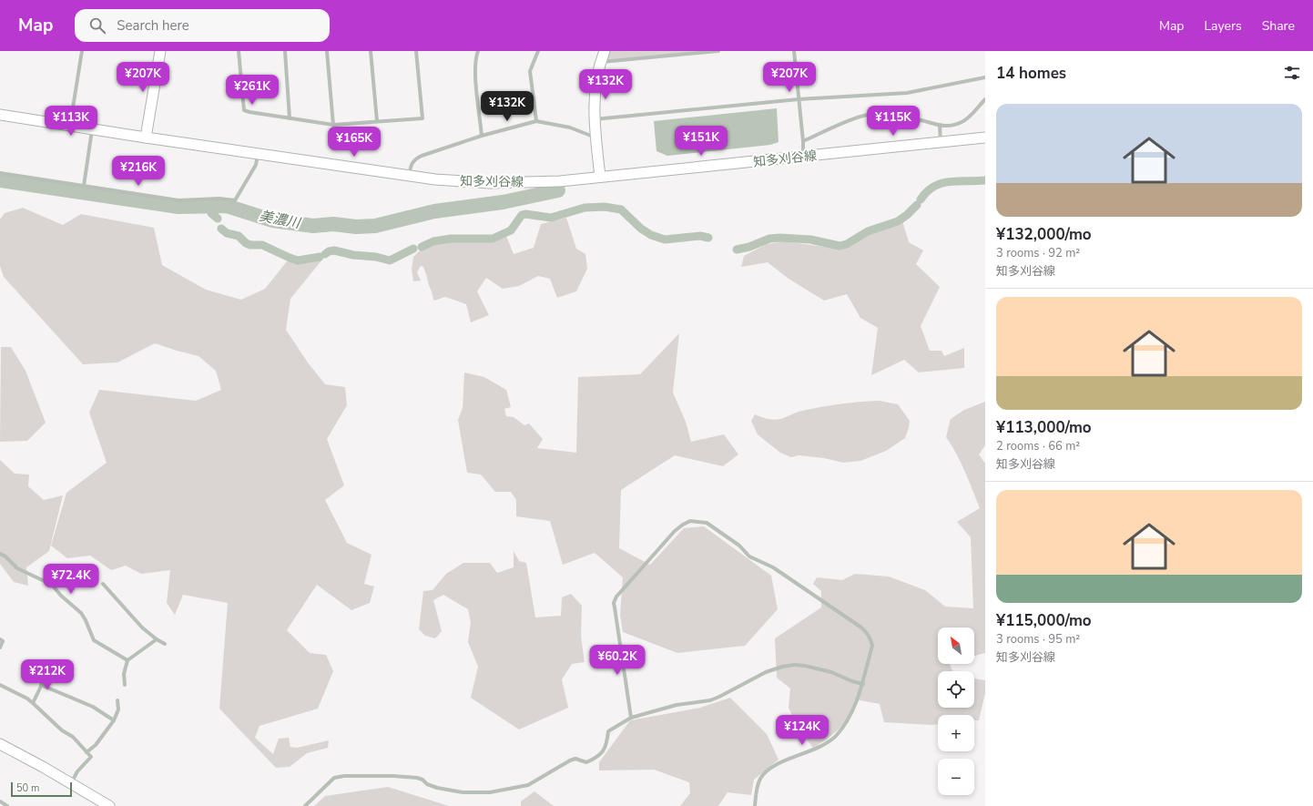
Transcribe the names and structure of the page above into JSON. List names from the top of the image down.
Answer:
{
  "streets": {
    "street": ["知多刈谷線"]
  },
  "water": ["美濃川"],
  "scale_bar": "50 m",
  "north": "top left",
  "page": {
    "header": "Map",
    "search": "Search here",
    "nav": ["Map", "Layers", "Share"],
    "heading": "14 homes",
    "price": [
      "¥207K",
      "¥207K",
      "¥132K",
      "¥261K",
      "¥132K",
      "¥113K",
      "¥115K",
      "¥151K",
      "¥165K",
      "¥216K",
      "¥72.4K",
      "¥60.2K",
      "¥212K",
      "¥124K"
    ],
    "list": [
      {
        "name": "¥132,000/mo",
        "note": "3 rooms · 92 m² · 知多刈谷線"
      },
      {
        "name": "¥113,000/mo",
        "note": "2 rooms · 66 m² · 知多刈谷線"
      },
      {
        "name": "¥115,000/mo",
        "note": "3 rooms · 95 m² · 知多刈谷線"
      }
    ],
    "map_buttons": ["+", "−"],
    "scale": "50 m"
  }
}
